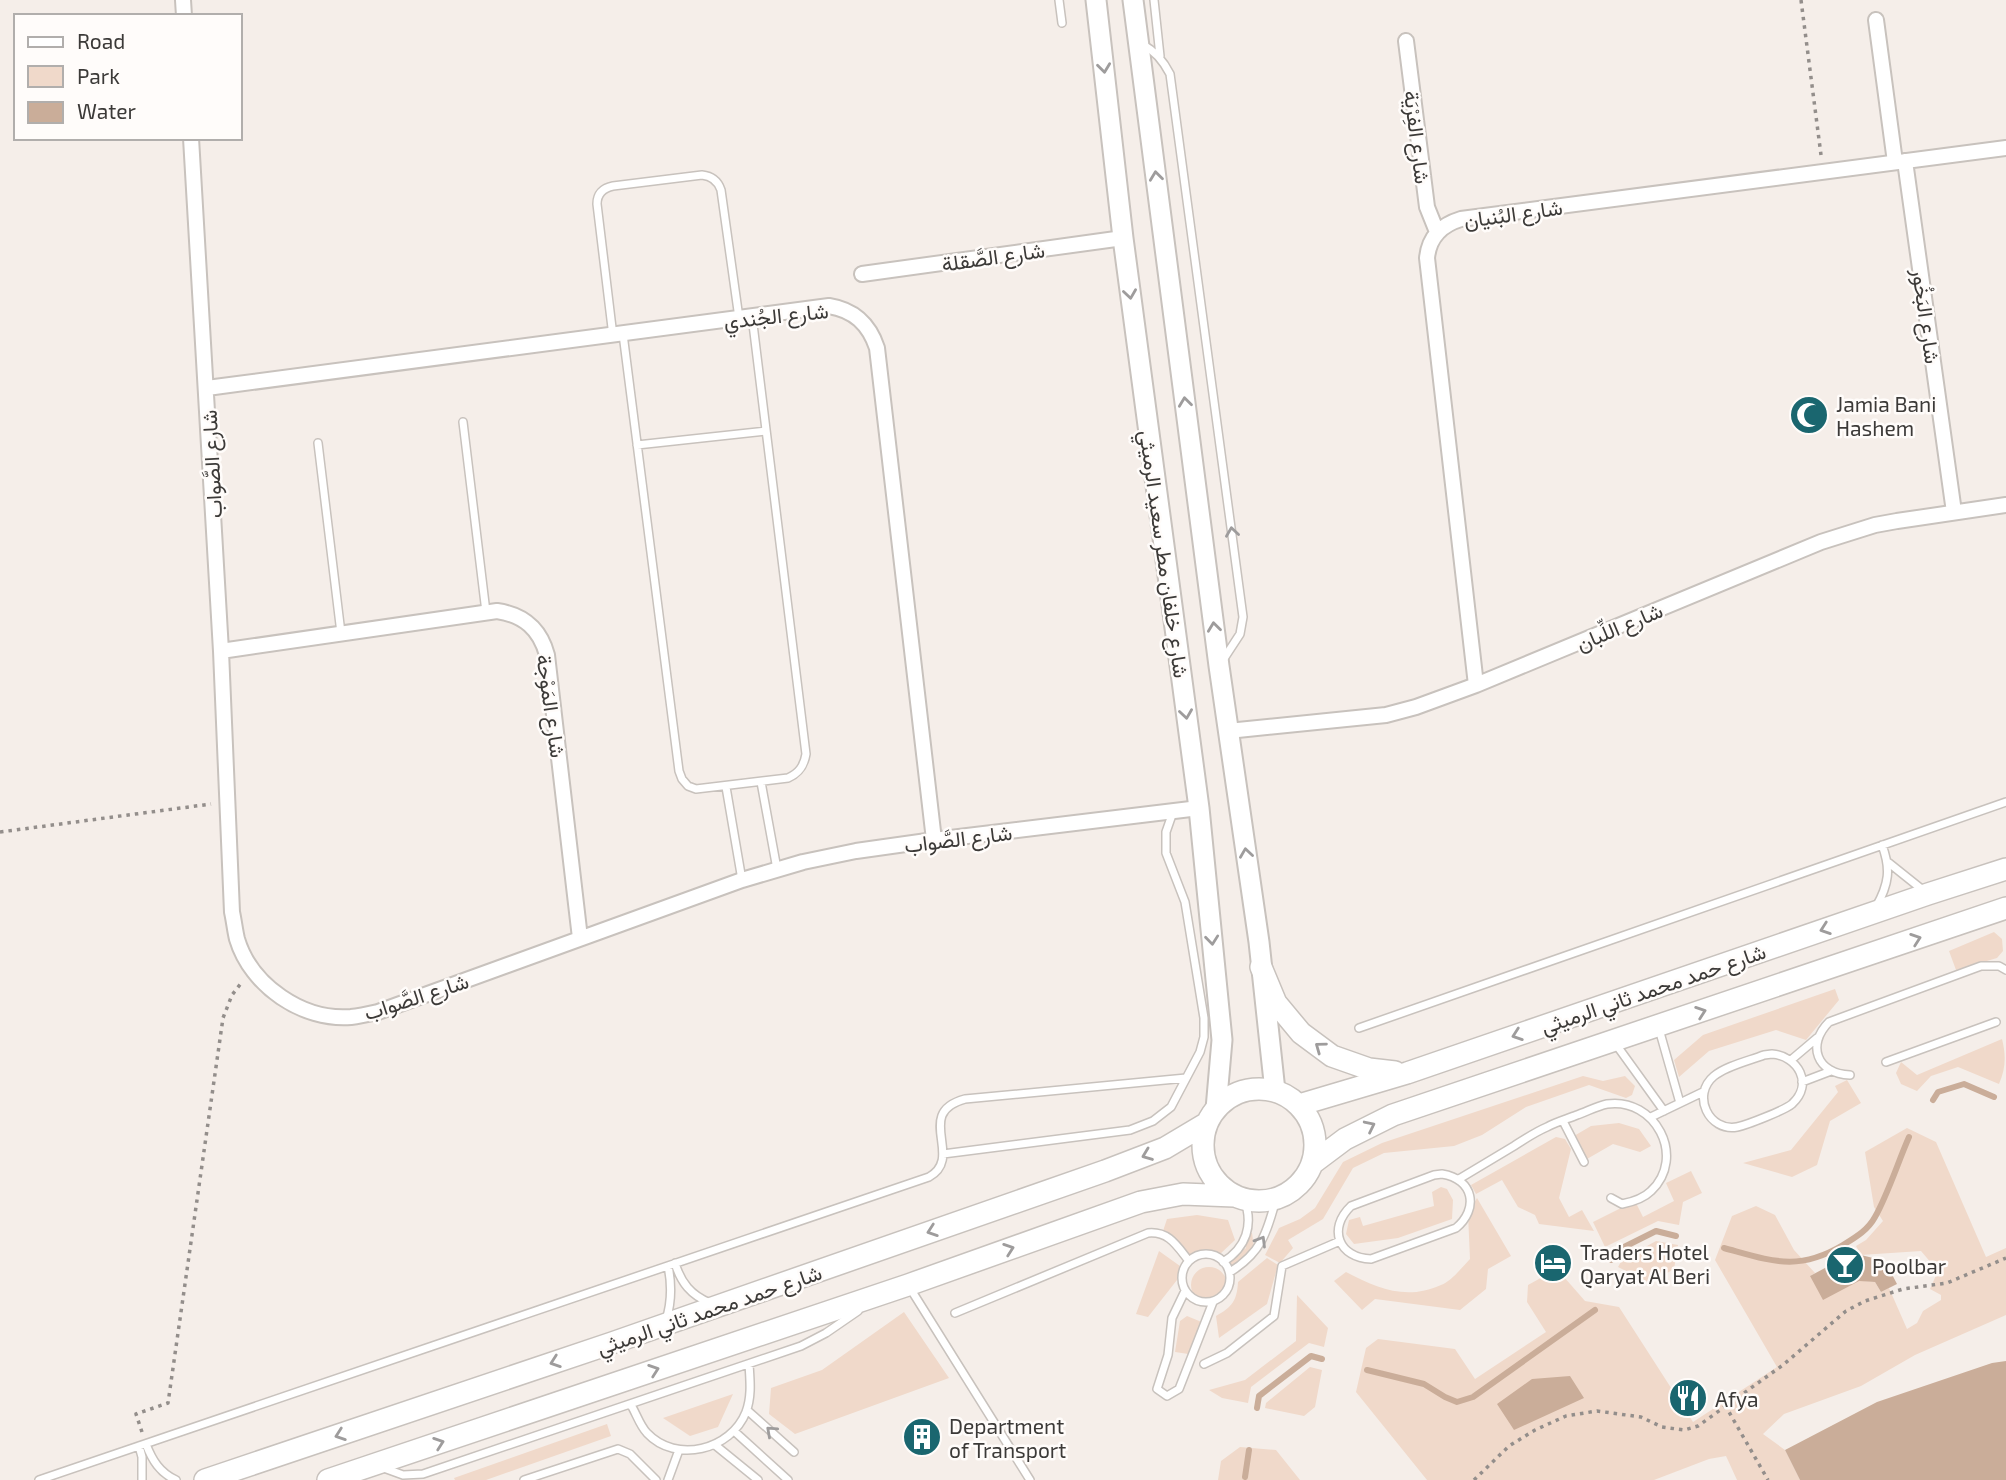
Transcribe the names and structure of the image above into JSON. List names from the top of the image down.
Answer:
{
  "streets": {
    "main road": ["شارع حمد محمد ثاني الرميثي"],
    "street": [
      "شارع الفِرْيَة",
      "شارع البُنيان",
      "شارع الصَّقلة",
      "شارع الجُندي",
      "شارع البَخُور",
      "شارع الصَّواب",
      "شارع خلفان مطر سعيد الرميثي",
      "شارع اللِّبان",
      "شارع المَوْجة"
    ]
  },
  "crossings": [
    ["شارع الفِرْيَة", "شارع البُنيان"],
    ["شارع البُنيان", "شارع البَخُور"],
    ["شارع البُنيان", "شارع اللِّبان"],
    ["شارع الصَّقلة", "شارع خلفان مطر سعيد الرميثي"],
    ["شارع الجُندي", "شارع الصَّواب"],
    ["شارع البَخُور", "شارع اللِّبان"],
    ["شارع الصَّواب", "شارع خلفان مطر سعيد الرميثي"],
    ["شارع الصَّواب", "شارع المَوْجة"],
    ["شارع خلفان مطر سعيد الرميثي", "شارع اللِّبان"],
    ["شارع خلفان مطر سعيد الرميثي", "شارع حمد محمد ثاني الرميثي"]
  ],
  "places": {
    "mosque": ["Jamia Bani Hashem"],
    "hotel": ["Traders Hotel Qaryat Al Beri"],
    "bar": ["Poolbar"],
    "restaurant": ["Afya"],
    "building": ["Department of Transport"]
  },
  "legend": ["Road", "Park", "Water"]
}
